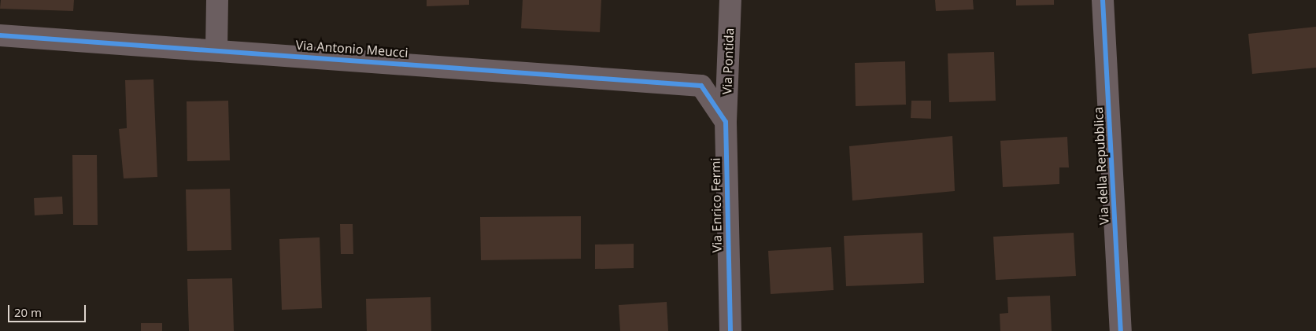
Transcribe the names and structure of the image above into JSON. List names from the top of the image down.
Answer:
{
  "streets": {
    "street": [
      "Via Antonio Meucci",
      "Via Pontida",
      "Via della Repubblica",
      "Via Enrico Fermi"
    ]
  },
  "crossings": [
    ["Via Antonio Meucci", "Via Pontida"],
    ["Via Antonio Meucci", "Via Enrico Fermi"],
    ["Via Pontida", "Via Enrico Fermi"]
  ],
  "scale_bar": "20 m"
}
